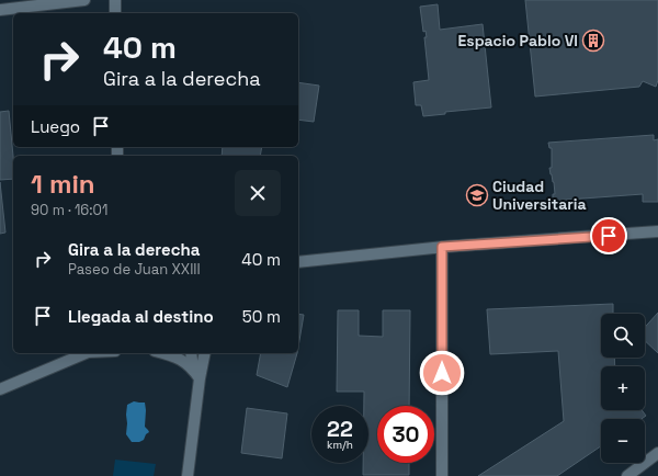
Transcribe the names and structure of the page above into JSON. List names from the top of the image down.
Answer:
{
  "places": {
    "building": ["Espacio Pablo VI"],
    "school or university": ["Ciudad Universitaria"]
  },
  "page": {
    "turn": ["40 m", "Gira a la derecha"],
    "then": "Luego",
    "heading": ["1 min", "90 m · 16:01"],
    "list": [
      {
        "name": "Gira a la derecha",
        "note": "Paseo de Juan XXIII",
        "value": "40 m"
      },
      {
        "name": "Llegada al destino",
        "value": "50 m"
      }
    ],
    "map_buttons": ["+", "−"],
    "speed": "22 km/h",
    "limit": "30"
  }
}
